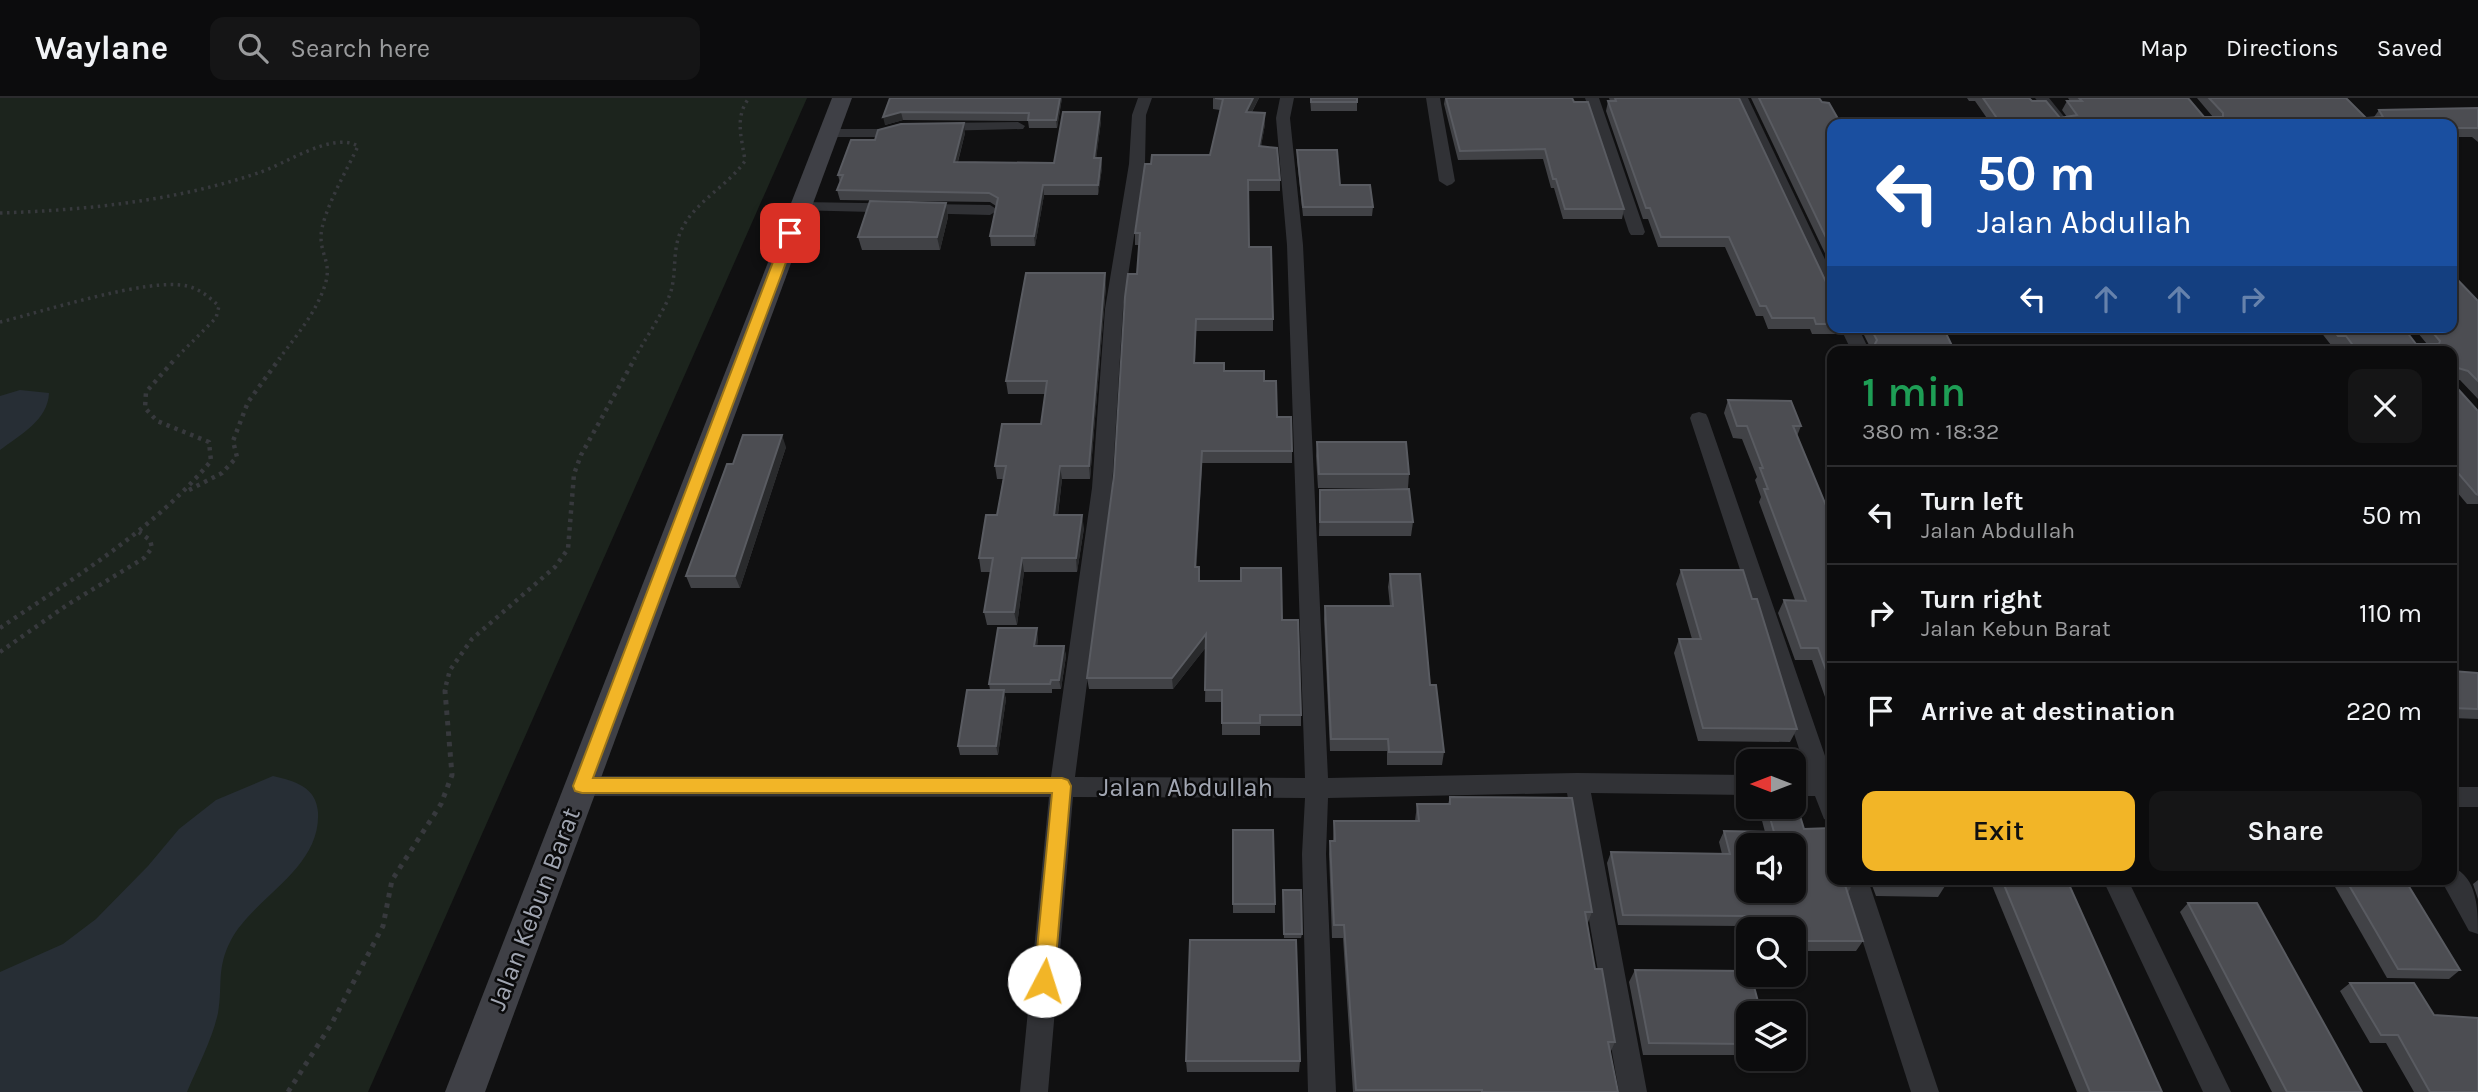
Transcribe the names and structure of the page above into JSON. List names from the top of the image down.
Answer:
{
  "streets": {
    "main road": ["Jalan Kebun Barat"],
    "street": ["Jalan Abdullah"]
  },
  "crossings": [
    ["Jalan Abdullah", "Jalan Kebun Barat"]
  ],
  "north": "left",
  "page": {
    "header": "Waylane",
    "search": "Search here",
    "nav": ["Map", "Directions", "Saved"],
    "turn": ["50 m", "Jalan Abdullah"],
    "heading": ["1 min", "380 m · 18:32"],
    "list": [
      {
        "name": "Turn left",
        "note": "Jalan Abdullah",
        "value": "50 m"
      },
      {
        "name": "Turn right",
        "note": "Jalan Kebun Barat",
        "value": "110 m"
      },
      {
        "name": "Arrive at destination",
        "value": "220 m"
      }
    ],
    "buttons": ["Exit", "Share"]
  }
}
